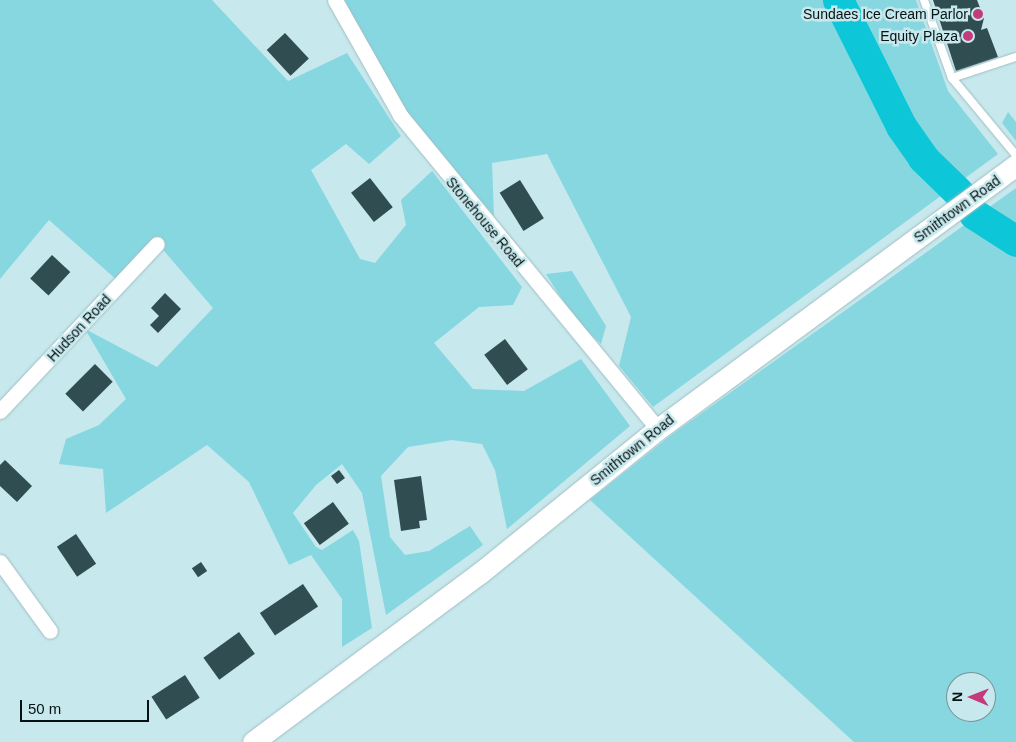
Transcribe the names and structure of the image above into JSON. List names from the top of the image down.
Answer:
{
  "streets": {
    "street": ["Smithtown Road", "Stonehouse Road", "Hudson Road"]
  },
  "crossings": [
    ["Smithtown Road", "Stonehouse Road"]
  ],
  "places": ["Sundaes Ice Cream Parlor", "Equity Plaza"],
  "scale_bar": "50 m",
  "north": "left"
}
